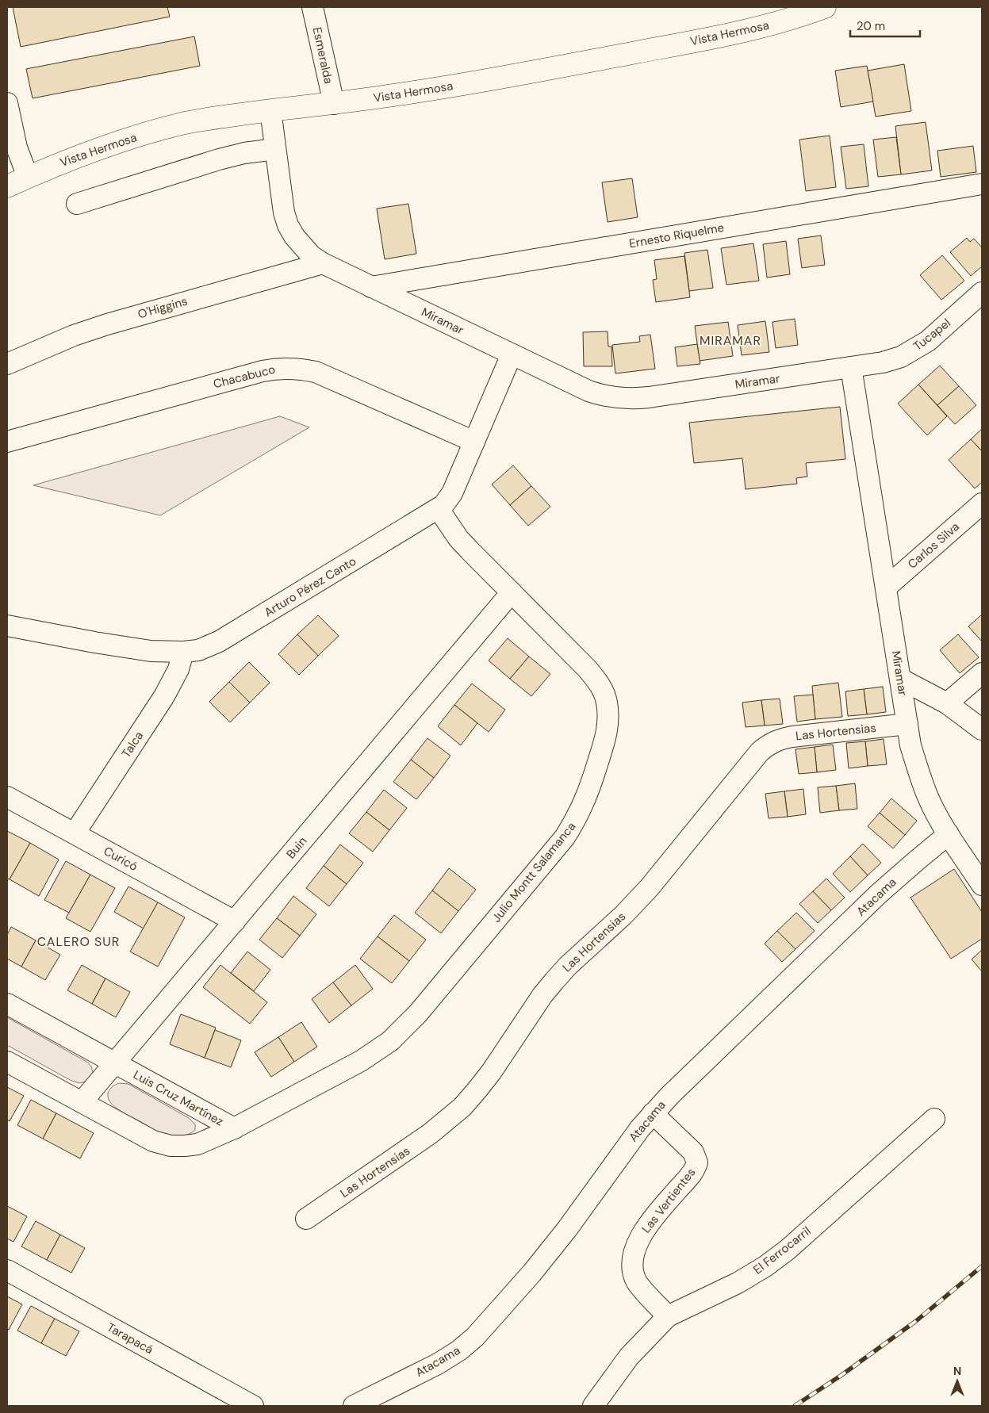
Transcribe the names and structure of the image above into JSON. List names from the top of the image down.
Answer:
{
  "streets": {
    "main road": ["Vista Hermosa"],
    "street": [
      "Esmeralda",
      "Ernesto Riquelme",
      "O'Higgins",
      "Miramar",
      "Tucapel",
      "Chacabuco",
      "Carlos Silva",
      "Arturo Pérez Canto",
      "Las Hortensias",
      "Talca",
      "Buin",
      "Curicó",
      "Julio Montt Salamanca",
      "Atacama",
      "Luis Cruz Martínez",
      "Las Vertientes",
      "El Ferrocarril",
      "Tarapacá"
    ]
  },
  "crossings": [
    ["Vista Hermosa", "Esmeralda"],
    ["Vista Hermosa", "Miramar"],
    ["Ernesto Riquelme", "Miramar"],
    ["O'Higgins", "Miramar"],
    ["Miramar", "Tucapel"],
    ["Miramar", "Carlos Silva"],
    ["Miramar", "Arturo Pérez Canto"],
    ["Miramar", "Las Hortensias"],
    ["Miramar", "Atacama"],
    ["Chacabuco", "Arturo Pérez Canto"],
    ["Arturo Pérez Canto", "Talca"],
    ["Arturo Pérez Canto", "Julio Montt Salamanca"],
    ["Talca", "Curicó"],
    ["Buin", "Curicó"],
    ["Buin", "Julio Montt Salamanca"],
    ["Buin", "Luis Cruz Martínez"],
    ["Julio Montt Salamanca", "Luis Cruz Martínez"],
    ["Atacama", "Las Vertientes"],
    ["Las Vertientes", "El Ferrocarril"]
  ],
  "districts": ["MIRAMAR", "CALERO SUR"],
  "scale_bar": "20 m",
  "north": "top"
}
